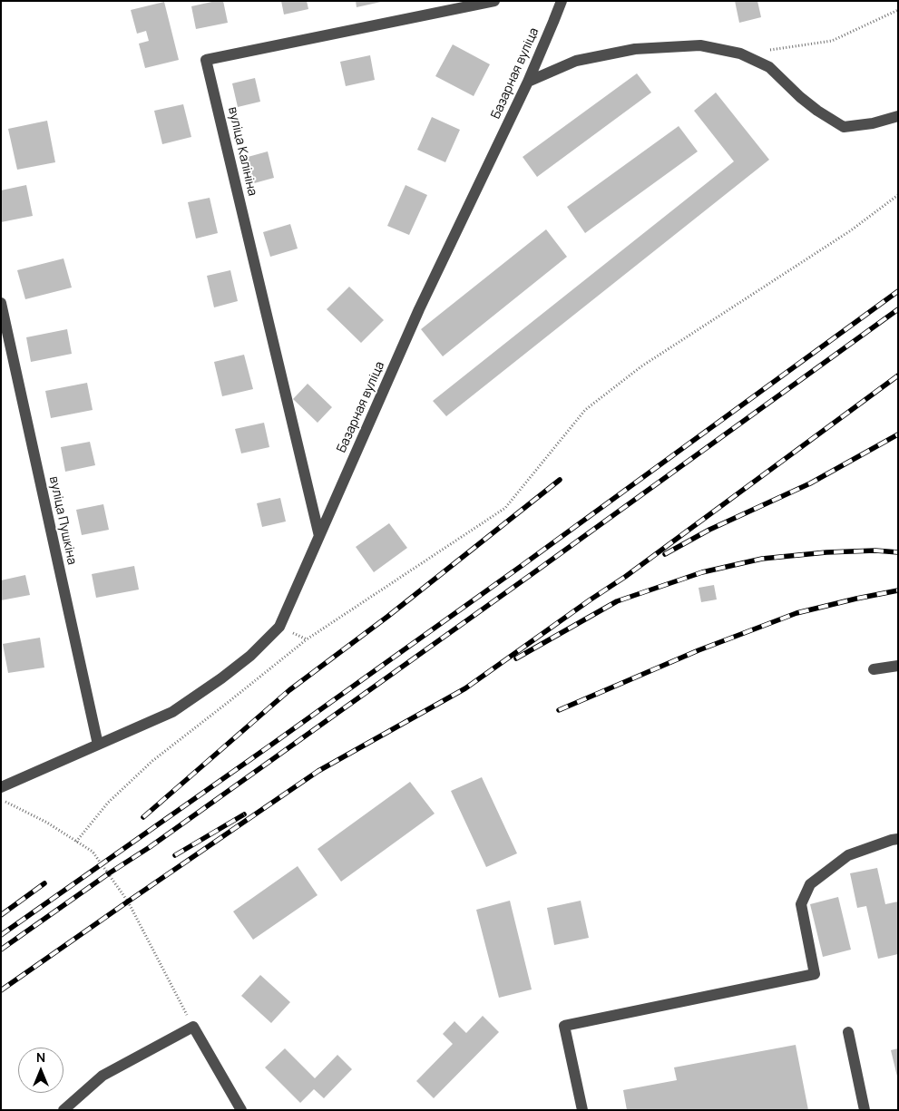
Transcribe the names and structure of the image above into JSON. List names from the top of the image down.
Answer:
{
  "streets": {
    "street": ["Базарная вуліца", "вуліца Калініна", "вуліца Пушкіна"]
  },
  "crossings": [
    ["Базарная вуліца", "вуліца Калініна"],
    ["Базарная вуліца", "вуліца Пушкіна"]
  ],
  "north": "top"
}
